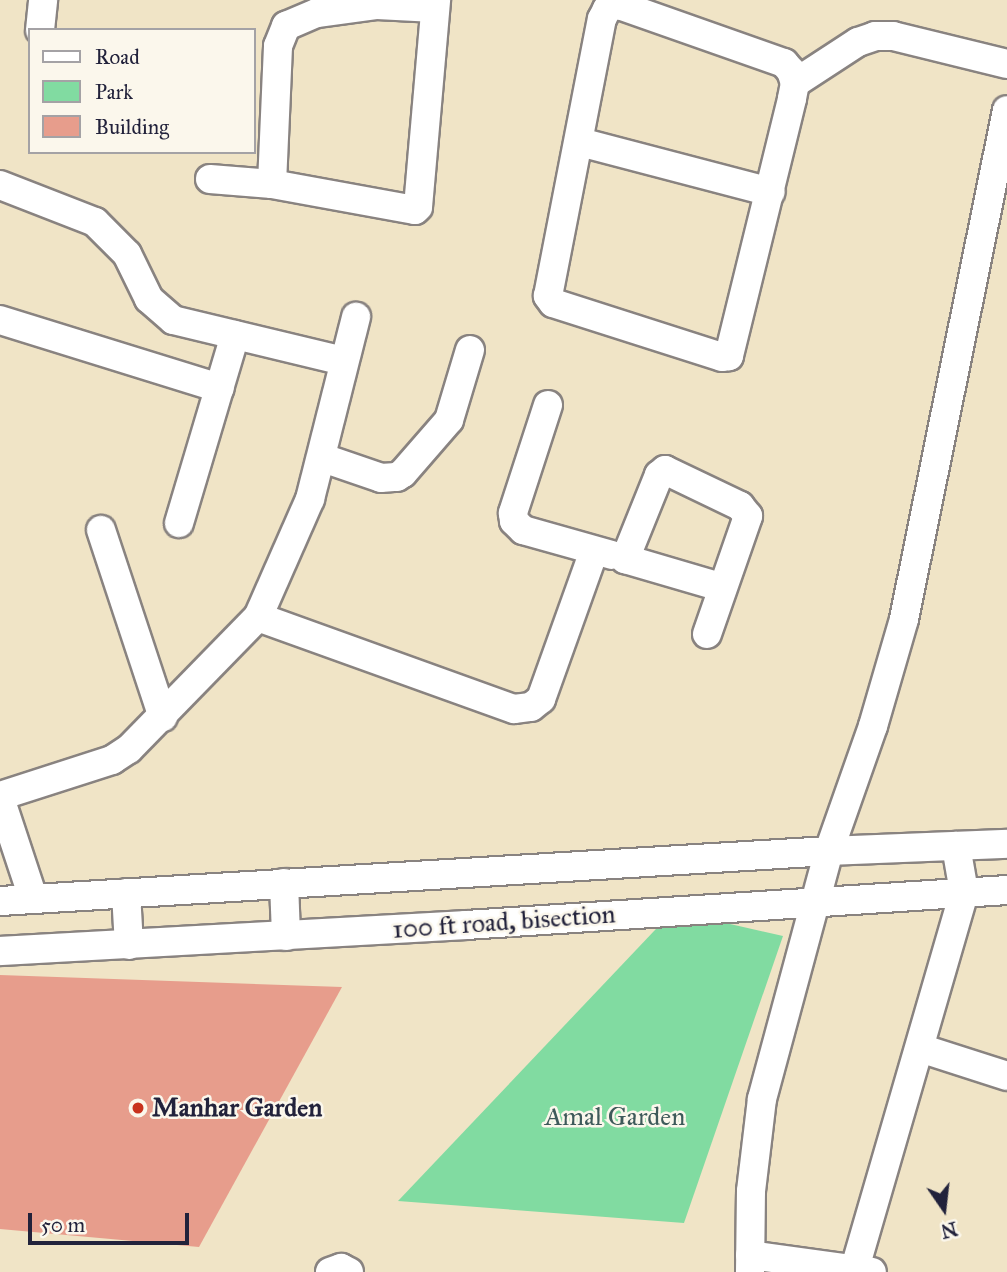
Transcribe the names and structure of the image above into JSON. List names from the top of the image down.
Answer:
{
  "streets": {
    "street": ["100 ft road, bisection"]
  },
  "parks": ["Amal Garden"],
  "places": ["Manhar Garden"],
  "legend": ["Road", "Park", "Building"],
  "scale_bar": "50 m",
  "north": "bottom"
}
